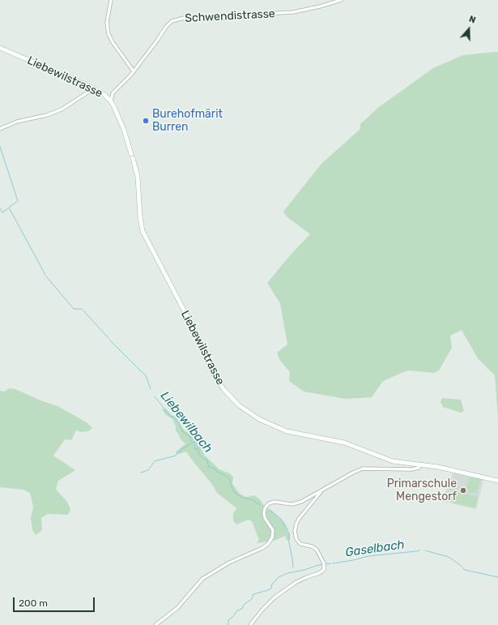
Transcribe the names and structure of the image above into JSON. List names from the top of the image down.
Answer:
{
  "streets": {
    "street": ["Schwendistrasse", "Liebewilstrasse"]
  },
  "water": ["Liebewilbach", "Gaselbach"],
  "places": ["Burehofmärit Burren", "Primarschule Mengestorf"],
  "scale_bar": "200 m",
  "north": "top"
}
